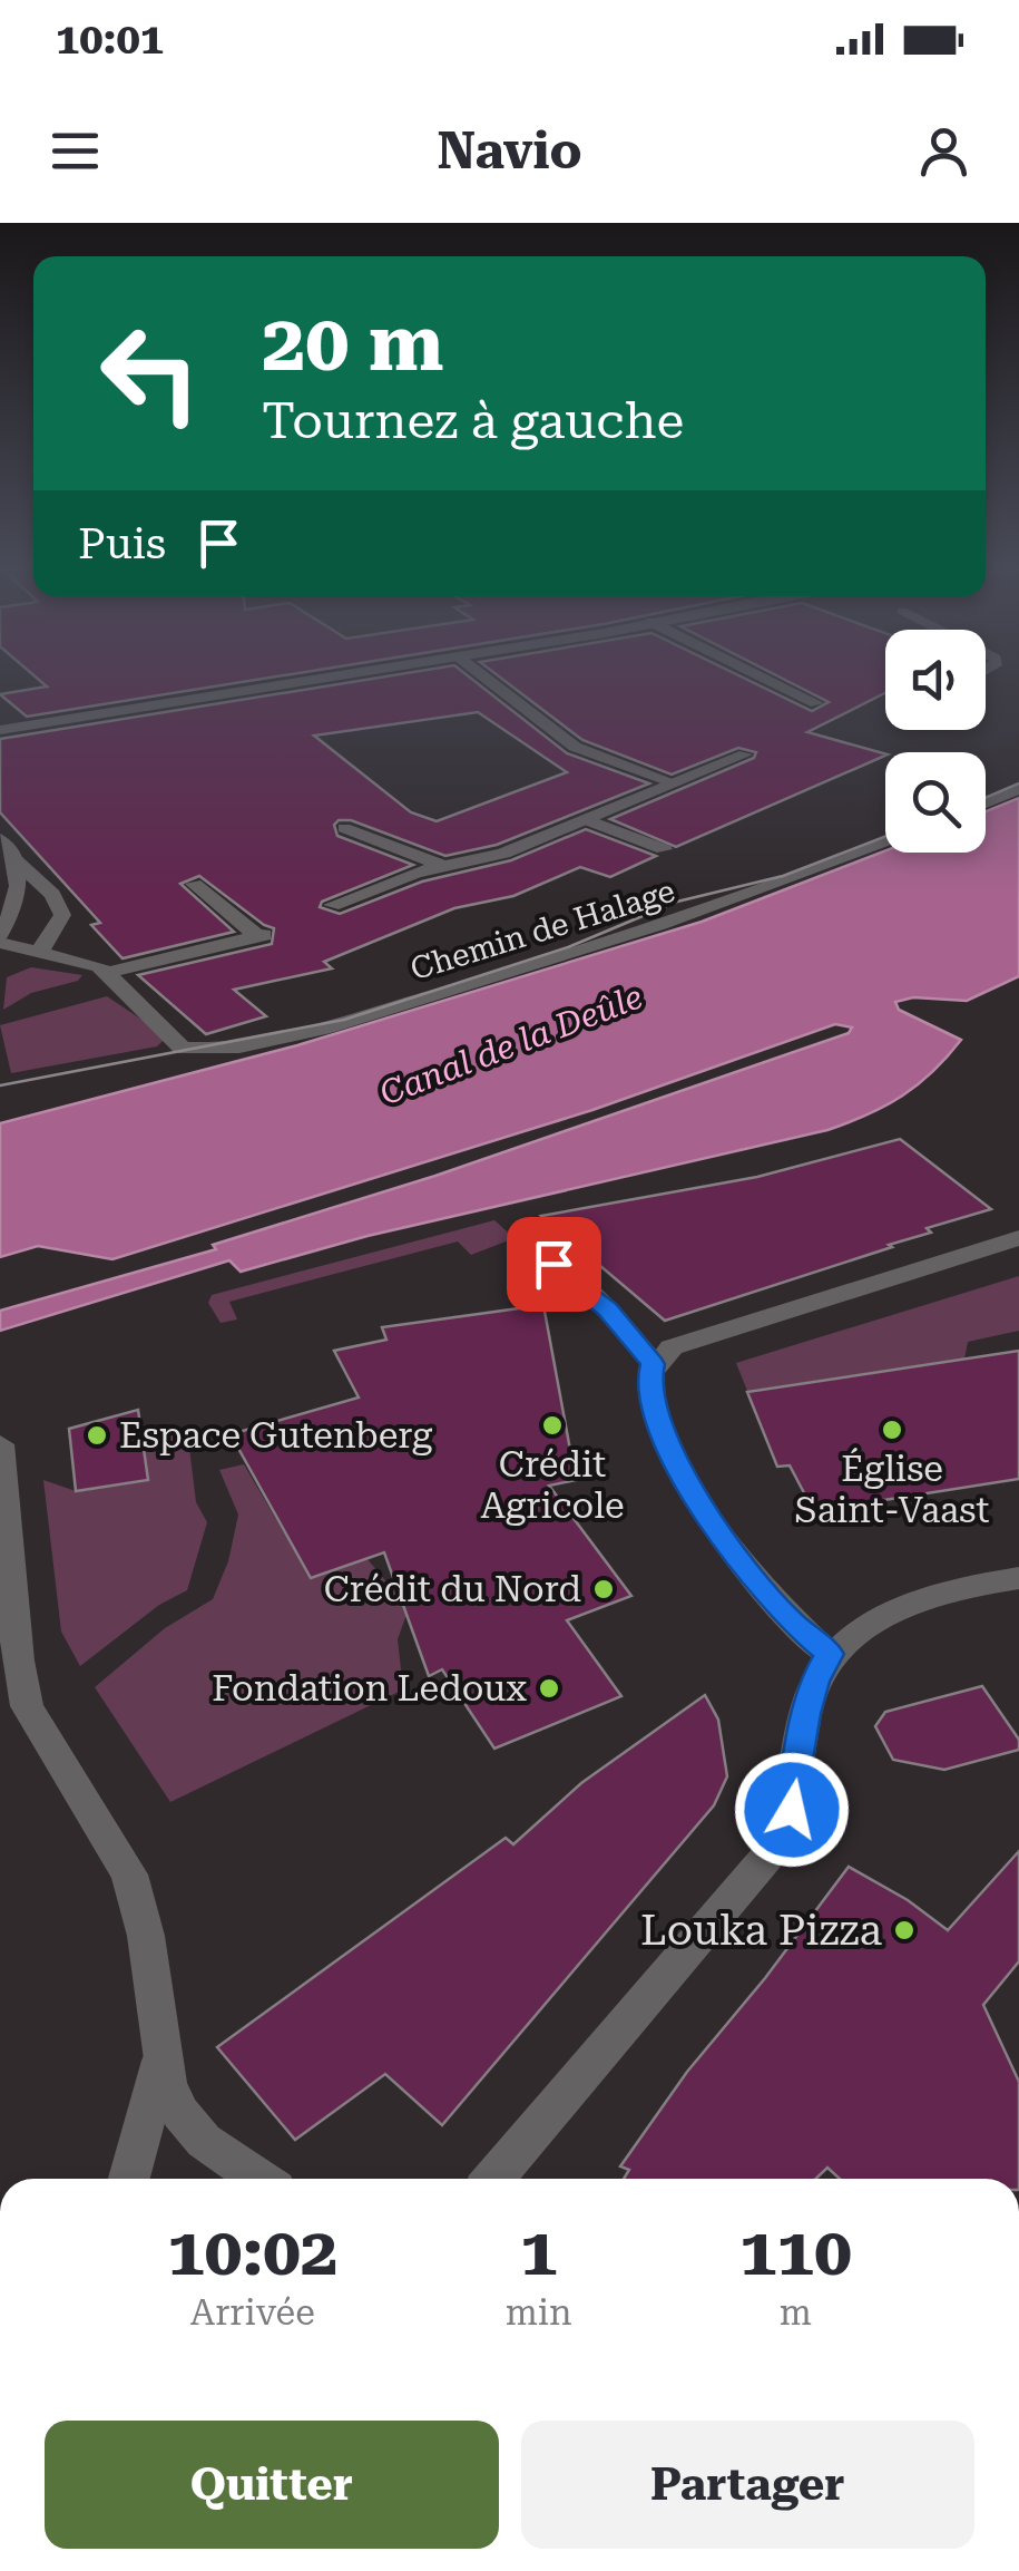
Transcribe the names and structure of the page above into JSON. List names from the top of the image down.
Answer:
{
  "streets": {
    "street": ["Chemin de Halage"]
  },
  "water": ["Canal de la Deûle"],
  "places": [
    "Crédit Agricole",
    "Église Saint-Vaast",
    "Espace Gutenberg",
    "Crédit du Nord",
    "Fondation Ledoux",
    "Louka Pizza"
  ],
  "page": {
    "status": "10:01",
    "header": "Navio",
    "turn": ["20 m", "Tournez à gauche"],
    "then": "Puis",
    "eta": [
      "10:02",
      "Arrivée",
      "1",
      "min",
      "110",
      "m"
    ],
    "buttons": ["Quitter", "Partager"]
  }
}
